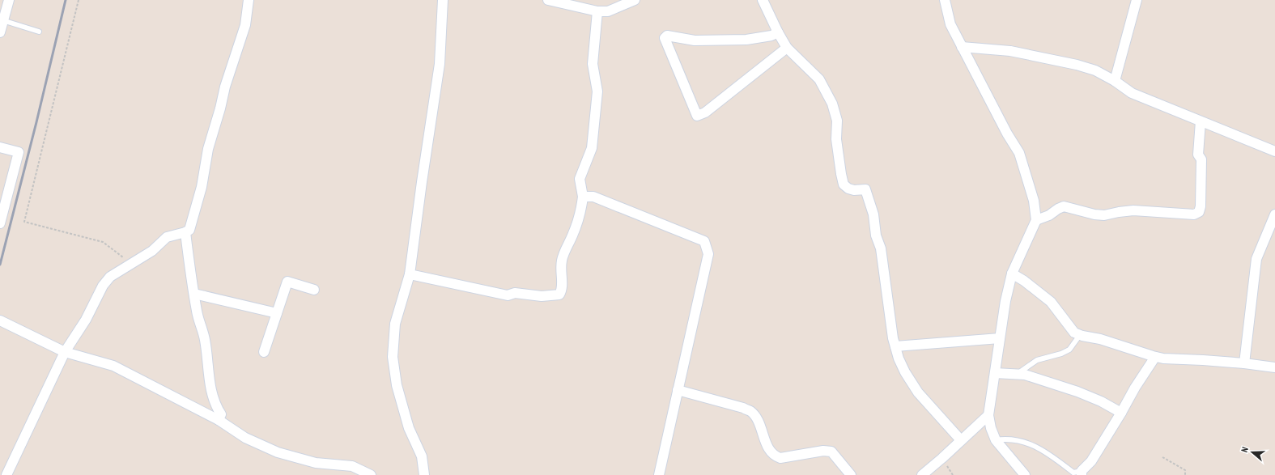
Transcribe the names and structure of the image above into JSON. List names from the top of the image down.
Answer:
{
  "north": "left"
}
